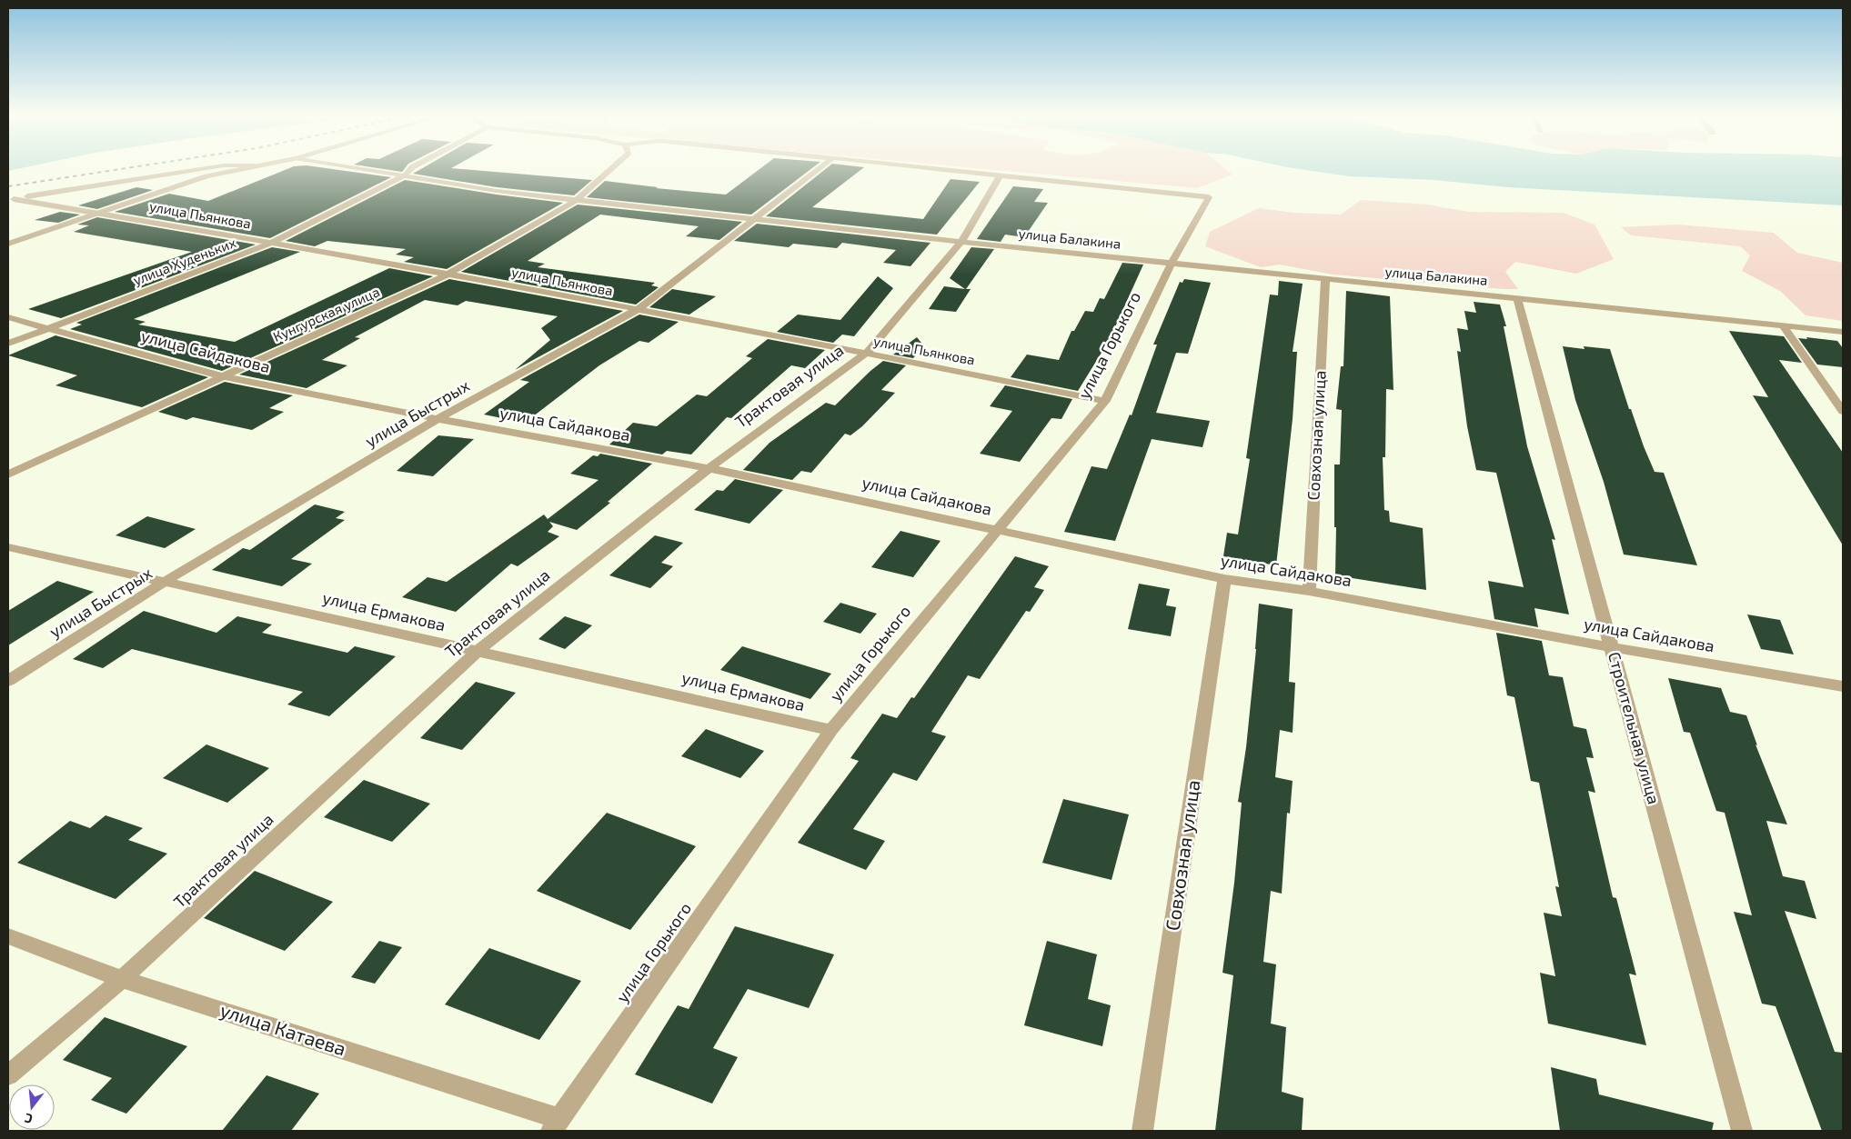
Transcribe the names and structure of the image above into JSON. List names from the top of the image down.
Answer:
{
  "streets": {
    "street": [
      "улица Пьянкова",
      "улица Балакина",
      "улица Худеньких",
      "Кунгурская улица",
      "улица Горького",
      "улица Сайдакова",
      "Трактовая улица",
      "улица Быстрых",
      "Совхозная улица",
      "улица Ермакова",
      "Строительная улица",
      "улица Катаева"
    ]
  },
  "crossings": [
    ["улица Пьянкова", "улица Худеньких"],
    ["улица Пьянкова", "Кунгурская улица"],
    ["улица Пьянкова", "улица Горького"],
    ["улица Пьянкова", "Трактовая улица"],
    ["улица Пьянкова", "улица Быстрых"],
    ["улица Балакина", "улица Худеньких"],
    ["улица Балакина", "Кунгурская улица"],
    ["улица Балакина", "улица Горького"],
    ["улица Балакина", "Трактовая улица"],
    ["улица Балакина", "улица Быстрых"],
    ["улица Балакина", "Совхозная улица"],
    ["улица Балакина", "Строительная улица"],
    ["улица Худеньких", "улица Сайдакова"],
    ["Кунгурская улица", "улица Сайдакова"],
    ["улица Горького", "улица Сайдакова"],
    ["улица Горького", "Трактовая улица"],
    ["улица Горького", "улица Ермакова"],
    ["улица Горького", "улица Катаева"],
    ["улица Сайдакова", "Трактовая улица"],
    ["улица Сайдакова", "улица Быстрых"],
    ["улица Сайдакова", "Совхозная улица"],
    ["улица Сайдакова", "Строительная улица"],
    ["Трактовая улица", "улица Ермакова"],
    ["Трактовая улица", "улица Катаева"],
    ["улица Быстрых", "улица Ермакова"]
  ],
  "north": "bottom"
}
